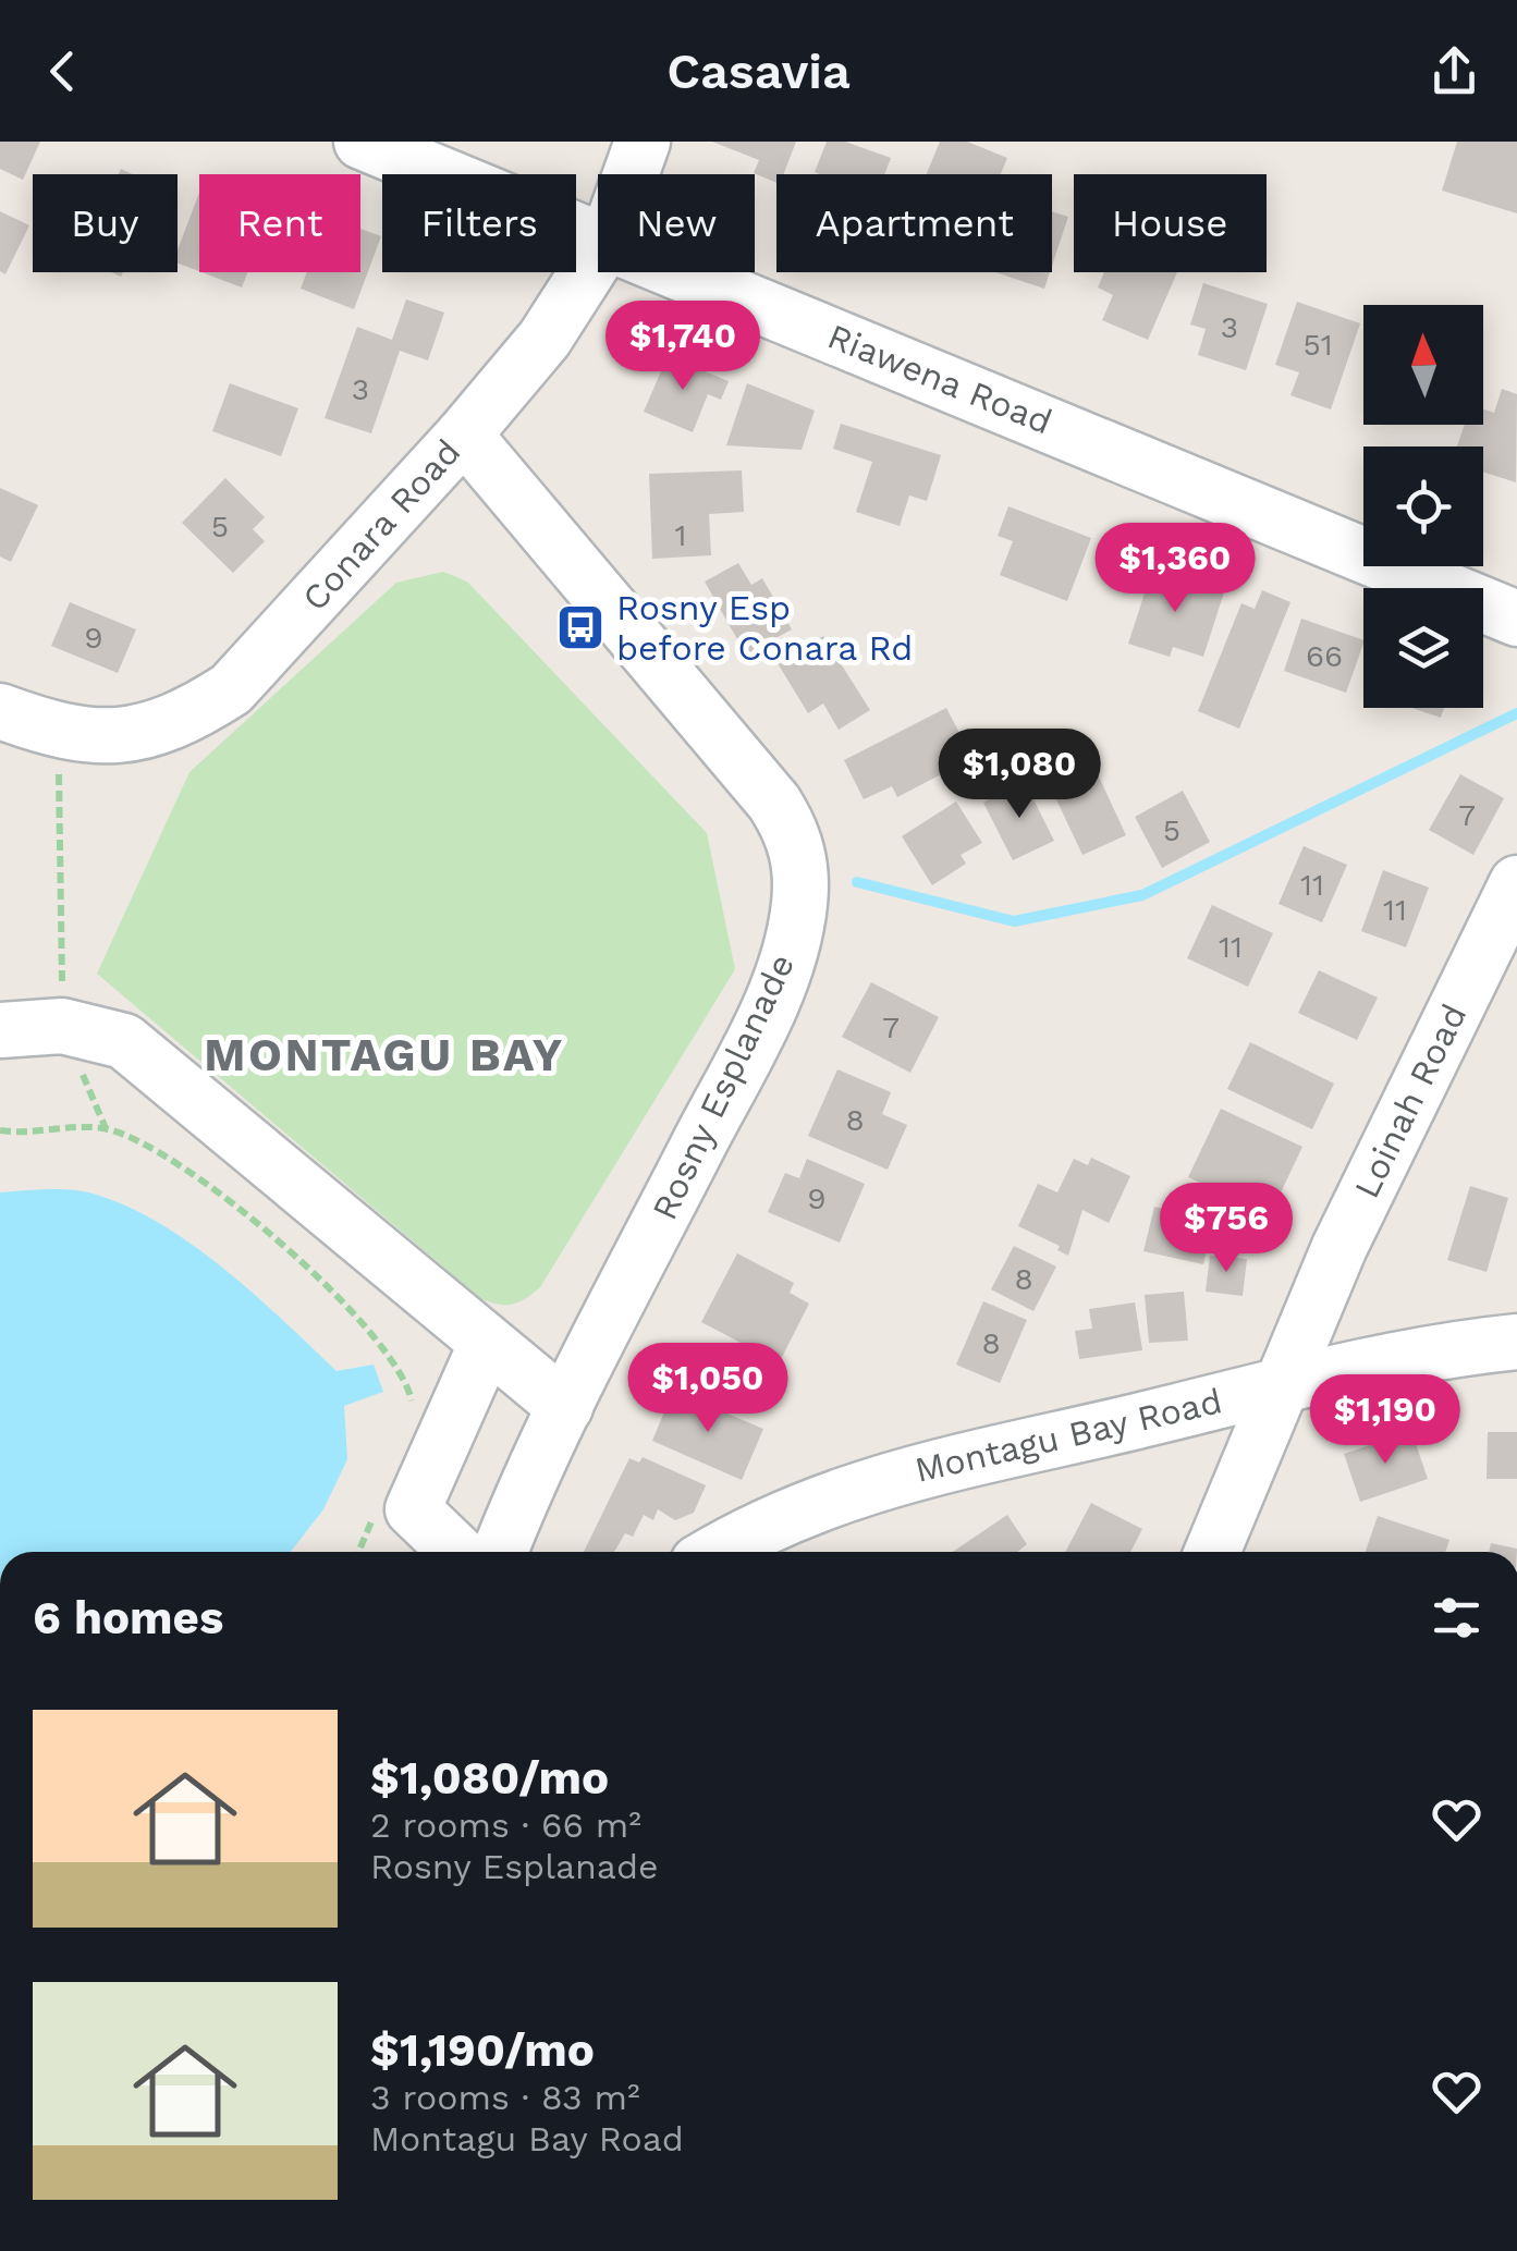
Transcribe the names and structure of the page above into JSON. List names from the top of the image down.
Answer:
{
  "streets": {
    "street": [
      "Riawena Road",
      "Conara Road",
      "Rosny Esplanade",
      "Loinah Road",
      "Montagu Bay Road"
    ]
  },
  "crossings": [
    ["Conara Road", "Rosny Esplanade"],
    ["Loinah Road", "Montagu Bay Road"]
  ],
  "districts": ["MONTAGU BAY"],
  "places": {
    "bus stop": ["Rosny Esp before Conara Rd"]
  },
  "house_numbers": [
    "3",
    "51",
    "3",
    "5",
    "1",
    "9",
    "66",
    "7",
    "5",
    "11",
    "11",
    "11",
    "7",
    "8",
    "9",
    "8",
    "8"
  ],
  "north": "top",
  "page": {
    "header": "Casavia",
    "chip": [
      "Buy",
      "Rent",
      "Filters",
      "New",
      "Apartment",
      "House"
    ],
    "price": [
      "$1,740",
      "$1,360",
      "$1,080",
      "$756",
      "$1,050",
      "$1,190"
    ],
    "heading": "6 homes",
    "list": [
      {
        "name": "$1,080/mo",
        "note": "2 rooms · 66 m² · Rosny Esplanade"
      },
      {
        "name": "$1,190/mo",
        "note": "3 rooms · 83 m² · Montagu Bay Road"
      }
    ]
  }
}
